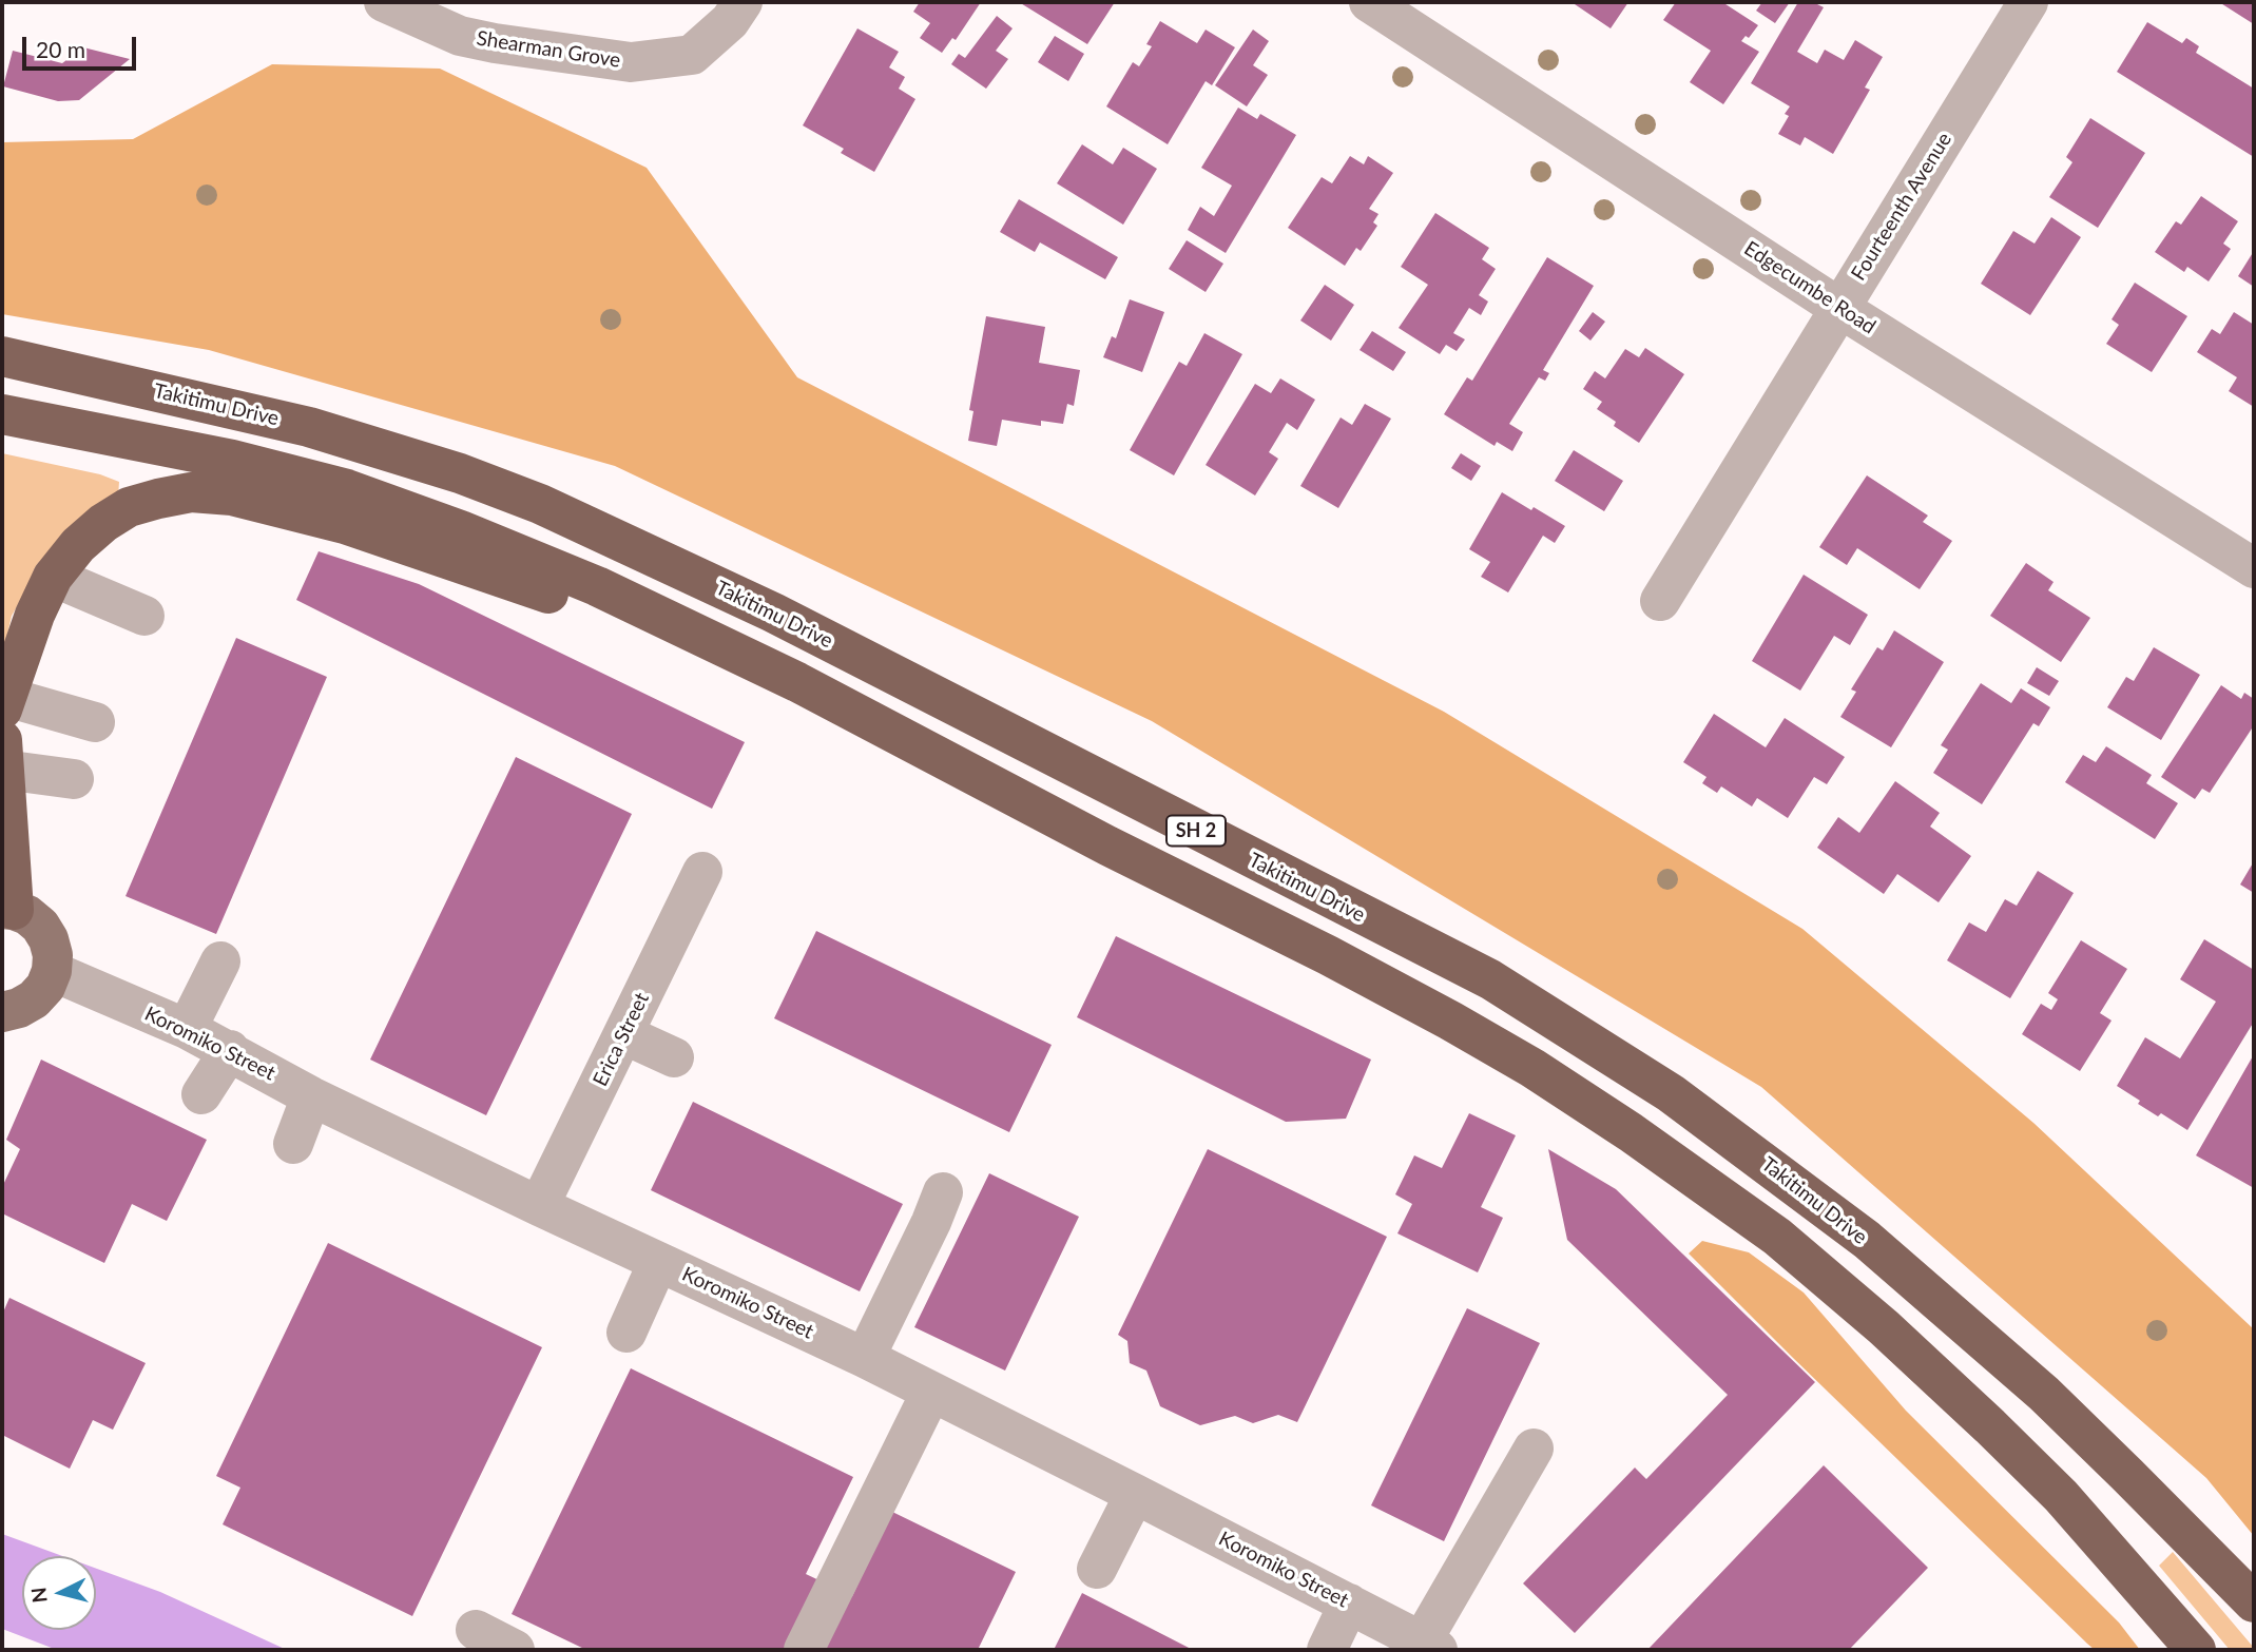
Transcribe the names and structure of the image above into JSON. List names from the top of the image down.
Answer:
{
  "streets": {
    "highway": ["Takitimu Drive", "SH 2"],
    "street": [
      "Shearman Grove",
      "Fourteenth Avenue",
      "Edgecumbe Road",
      "Erica Street",
      "Koromiko Street"
    ]
  },
  "crossings": [
    ["Fourteenth Avenue", "Edgecumbe Road"],
    ["Erica Street", "Koromiko Street"]
  ],
  "scale_bar": "20 m",
  "north": "left"
}
